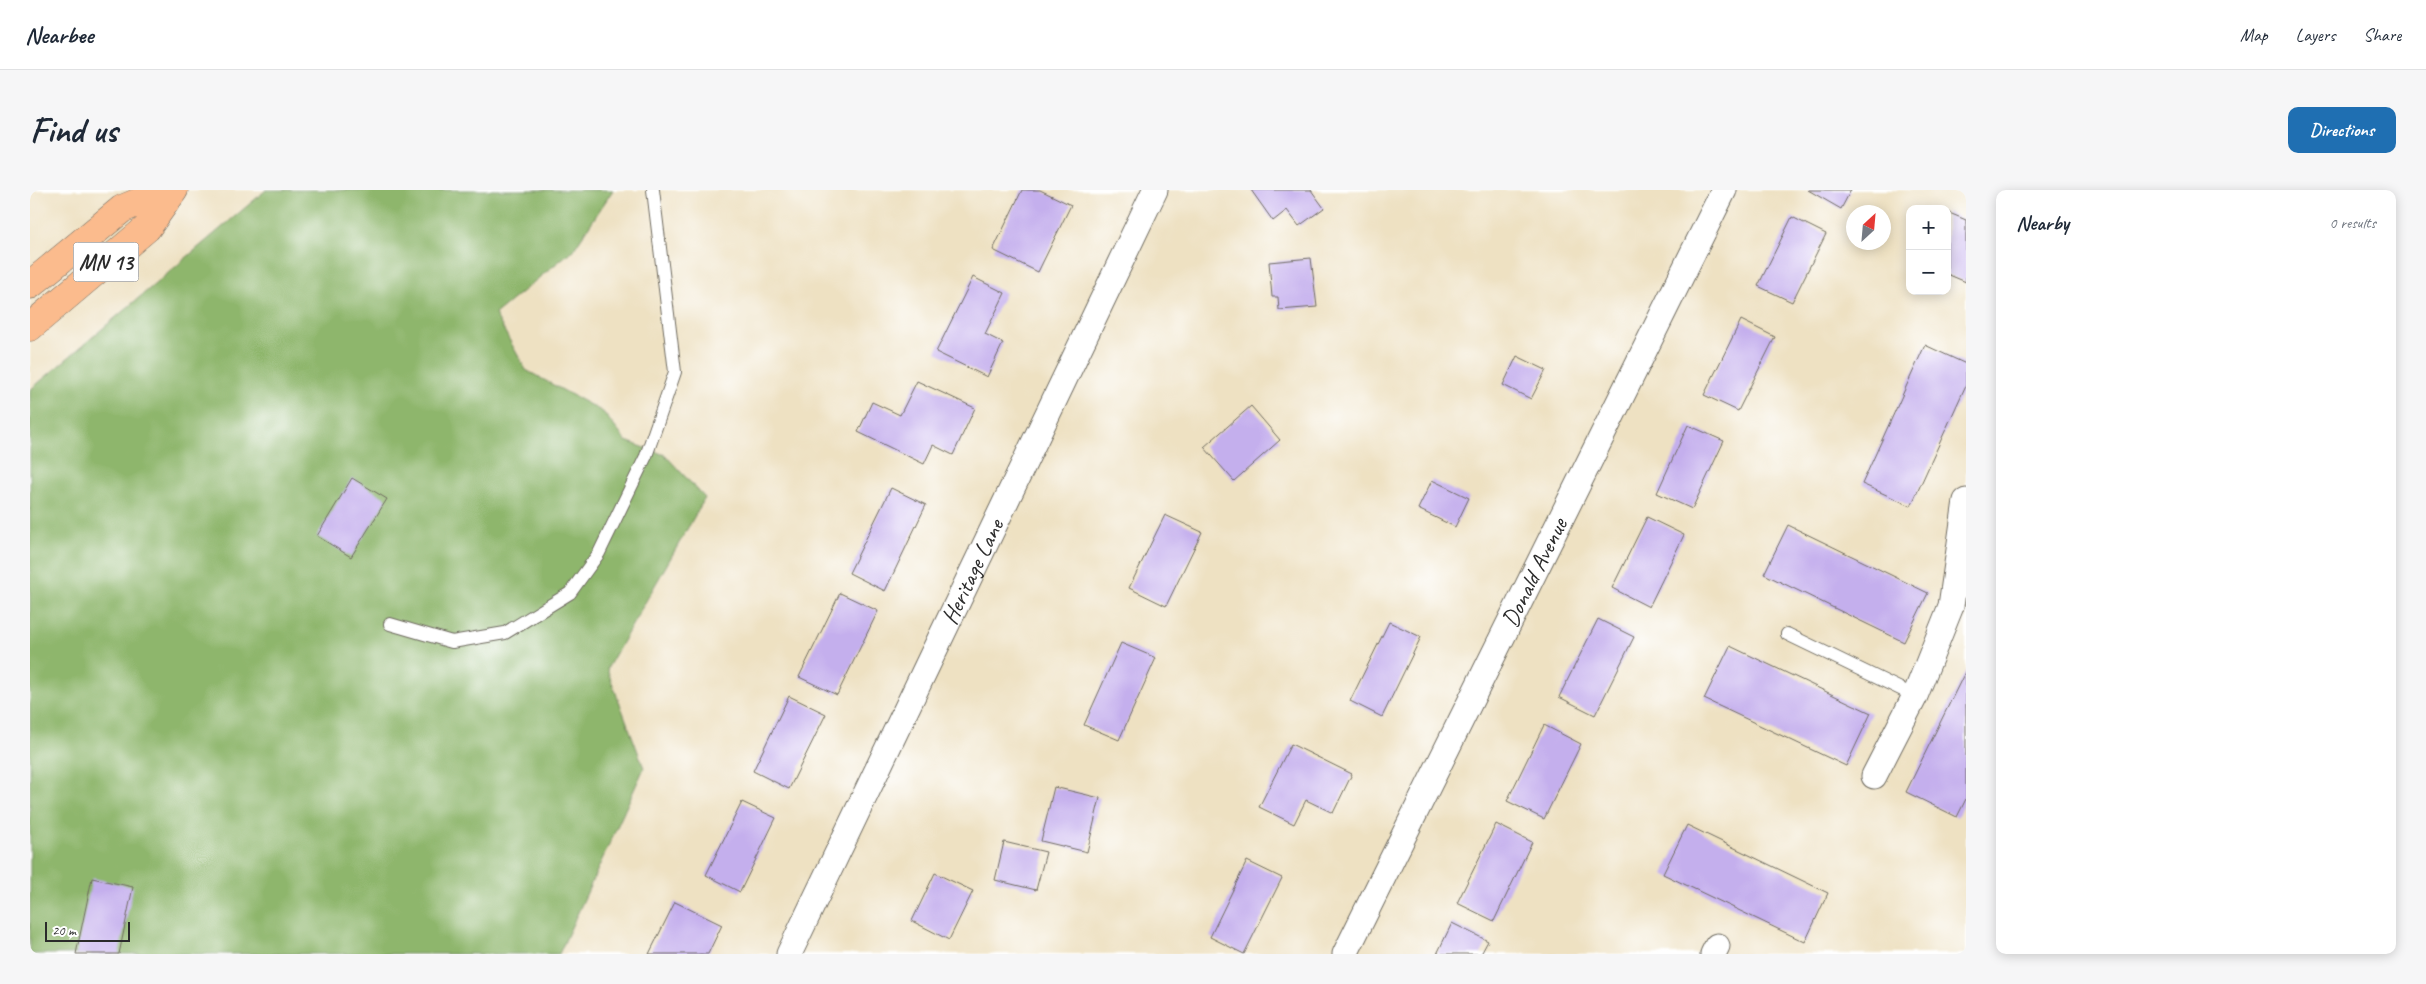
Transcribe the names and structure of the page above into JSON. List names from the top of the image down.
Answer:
{
  "streets": {
    "highway": ["MN 13"],
    "street": ["Heritage Lane", "Donald Avenue"]
  },
  "scale_bar": "20 m",
  "north": "top right",
  "page": {
    "header": "Nearbee",
    "nav": ["Map", "Layers", "Share"],
    "buttons": "Directions",
    "title": "Find us",
    "heading": ["Nearby", "0 results"],
    "map_buttons": ["+", "−"],
    "scale": "20 m"
  }
}
